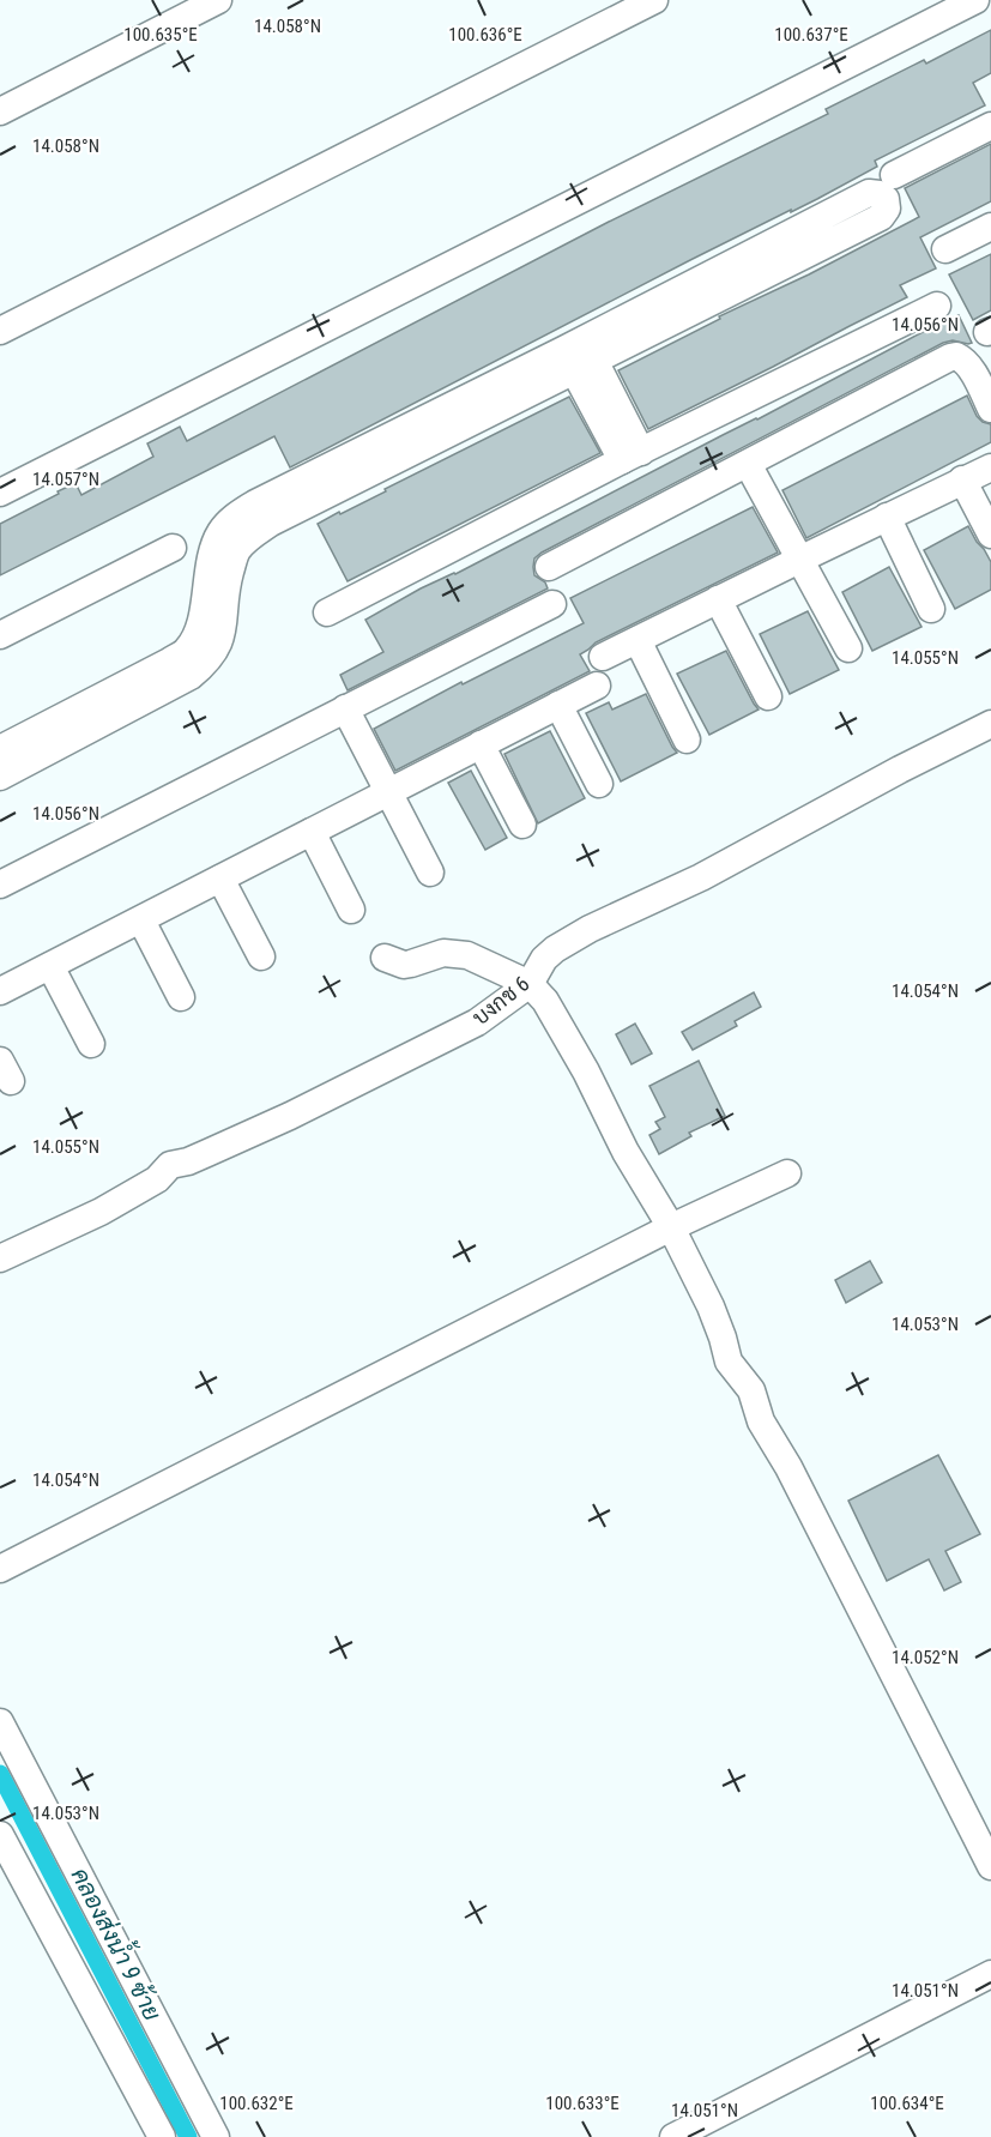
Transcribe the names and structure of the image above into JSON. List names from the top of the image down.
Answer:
{
  "streets": {
    "street": ["บงกช 6"]
  },
  "water": ["คลองส่งน้ำ 9 ซ้าย"],
  "coordinates": [
    "14.058°N",
    "100.635°E",
    "100.636°E",
    "100.637°E",
    "14.056°N",
    "14.057°N",
    "14.055°N",
    "14.054°N",
    "14.053°N",
    "14.052°N",
    "14.051°N",
    "100.632°E",
    "100.633°E",
    "100.634°E"
  ]
}
